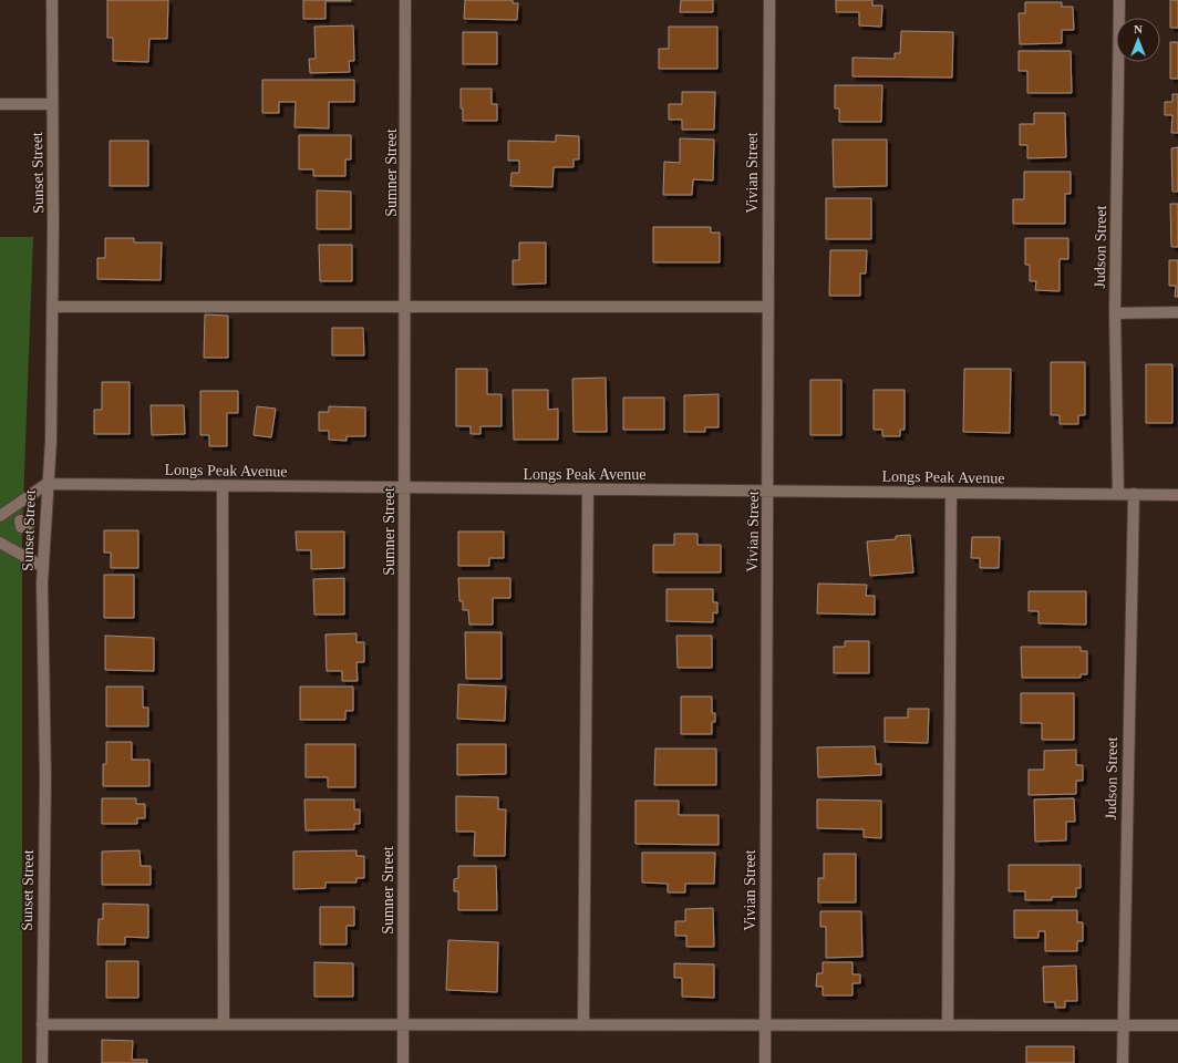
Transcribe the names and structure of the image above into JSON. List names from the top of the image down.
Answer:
{
  "streets": {
    "street": [
      "Sunset Street",
      "Sumner Street",
      "Vivian Street",
      "Judson Street",
      "Longs Peak Avenue"
    ]
  },
  "crossings": [
    ["Sunset Street", "Longs Peak Avenue"],
    ["Sumner Street", "Longs Peak Avenue"],
    ["Vivian Street", "Longs Peak Avenue"],
    ["Judson Street", "Longs Peak Avenue"]
  ],
  "north": "top"
}
